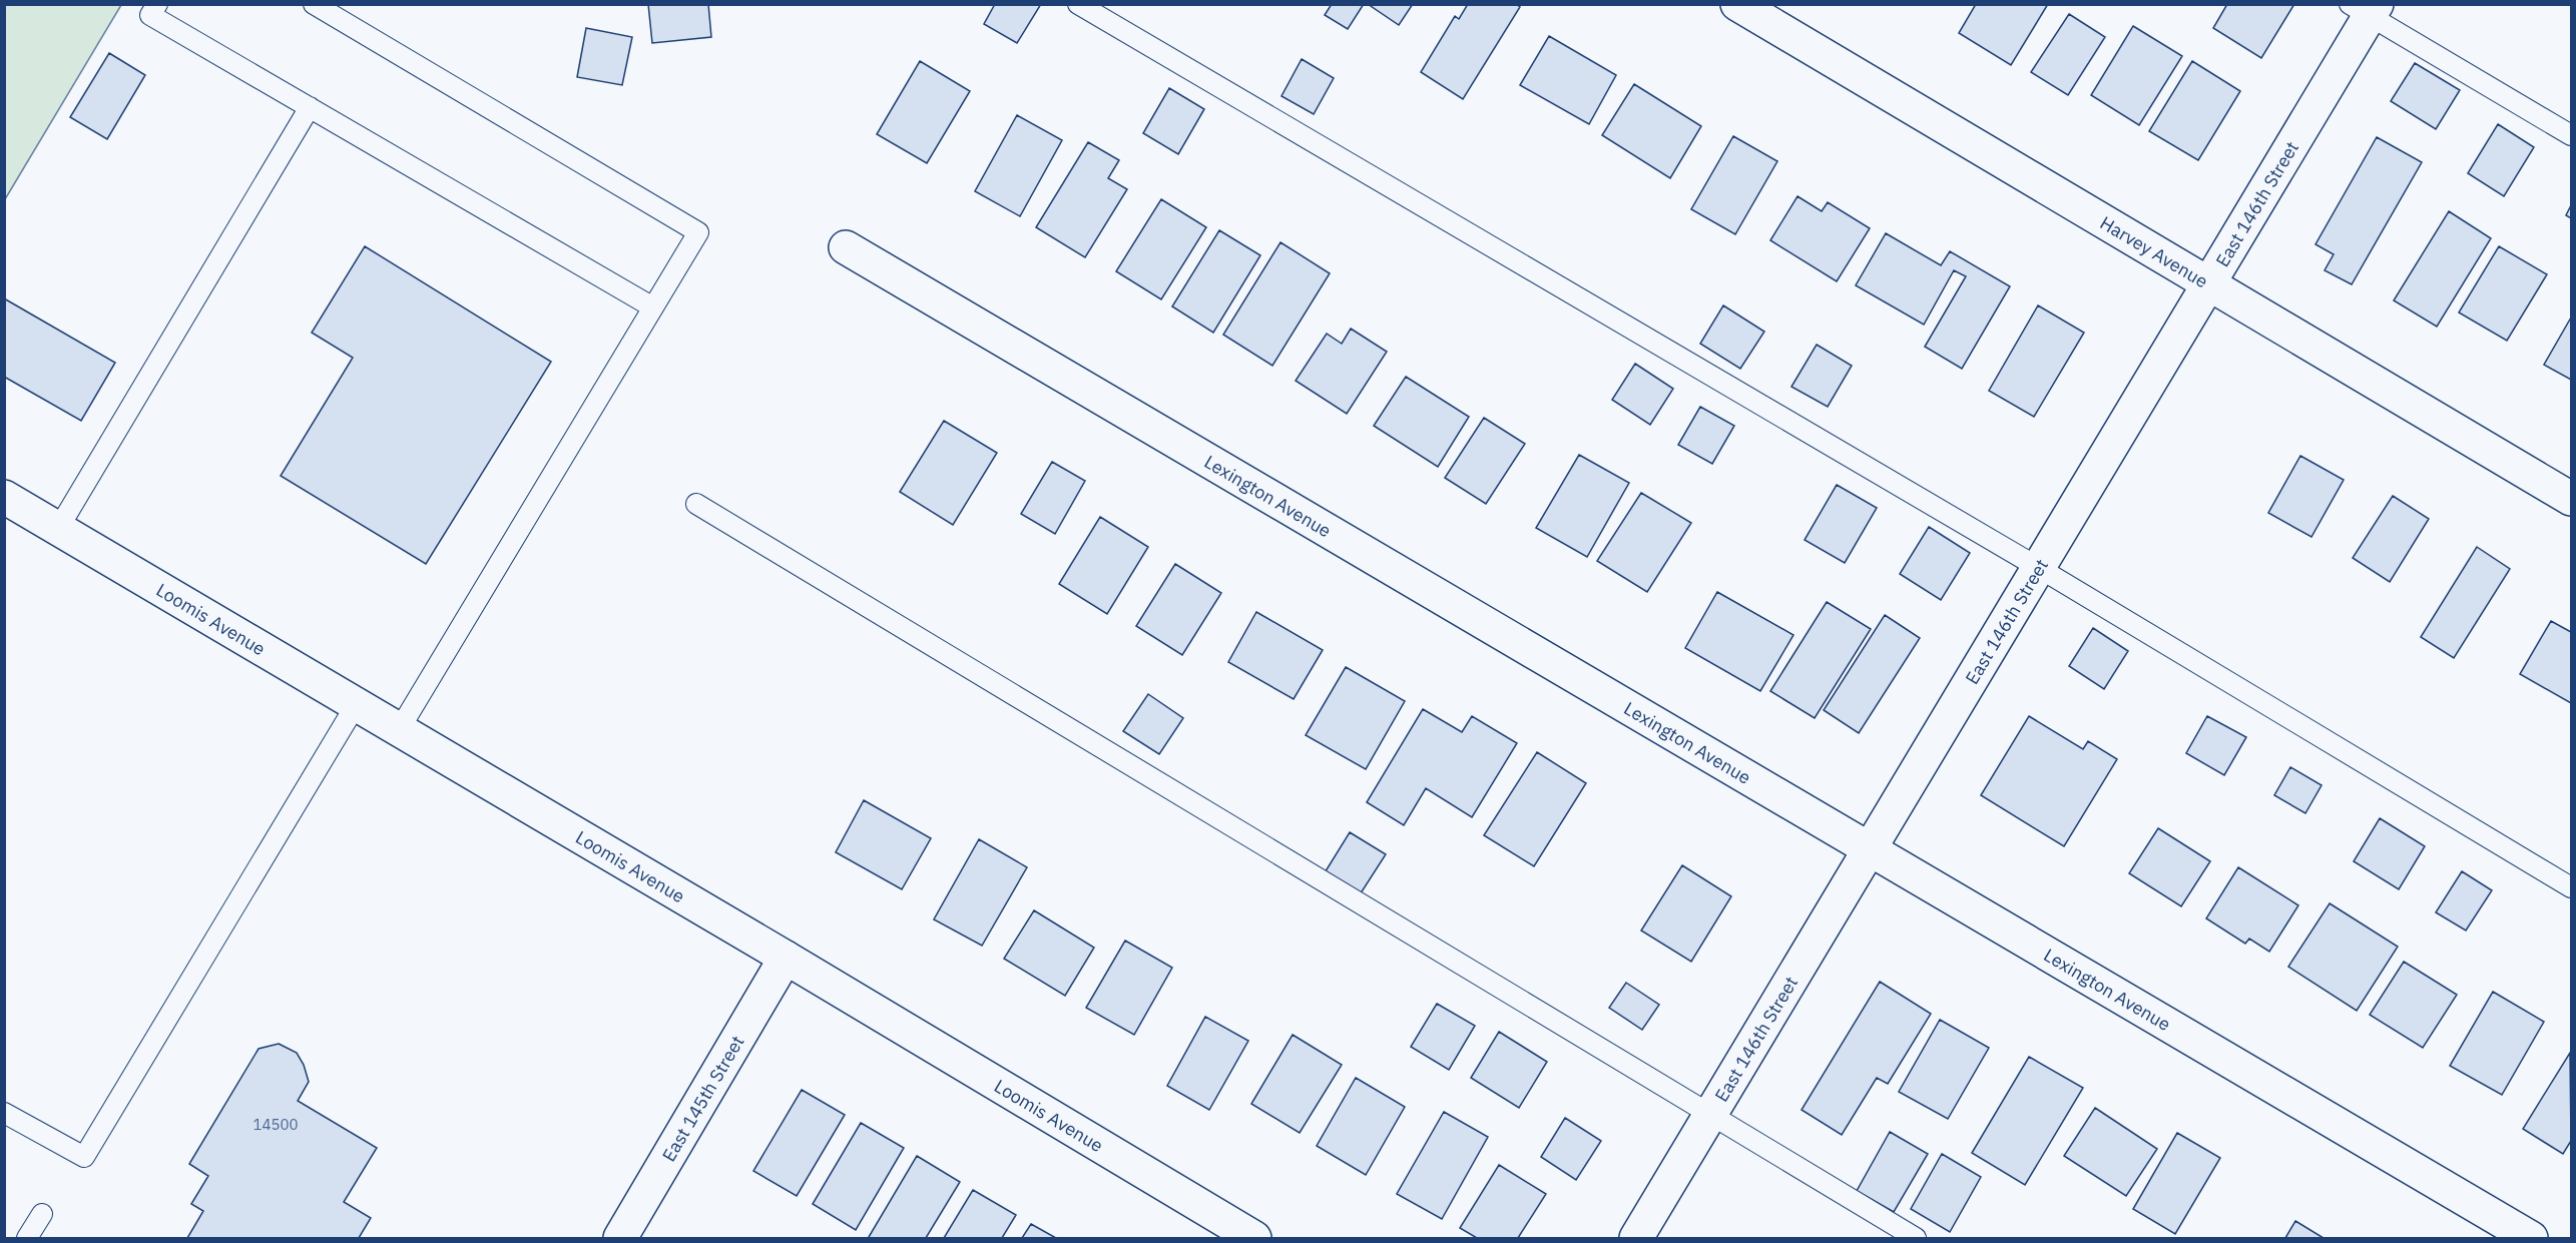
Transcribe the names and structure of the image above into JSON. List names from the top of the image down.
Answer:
{
  "streets": {
    "street": [
      "East 146th Street",
      "Harvey Avenue",
      "Lexington Avenue",
      "Loomis Avenue",
      "East 145th Street"
    ]
  },
  "crossings": [
    ["East 146th Street", "Harvey Avenue"],
    ["East 146th Street", "Lexington Avenue"],
    ["Loomis Avenue", "East 145th Street"]
  ],
  "house_numbers": ["14500"]
}
